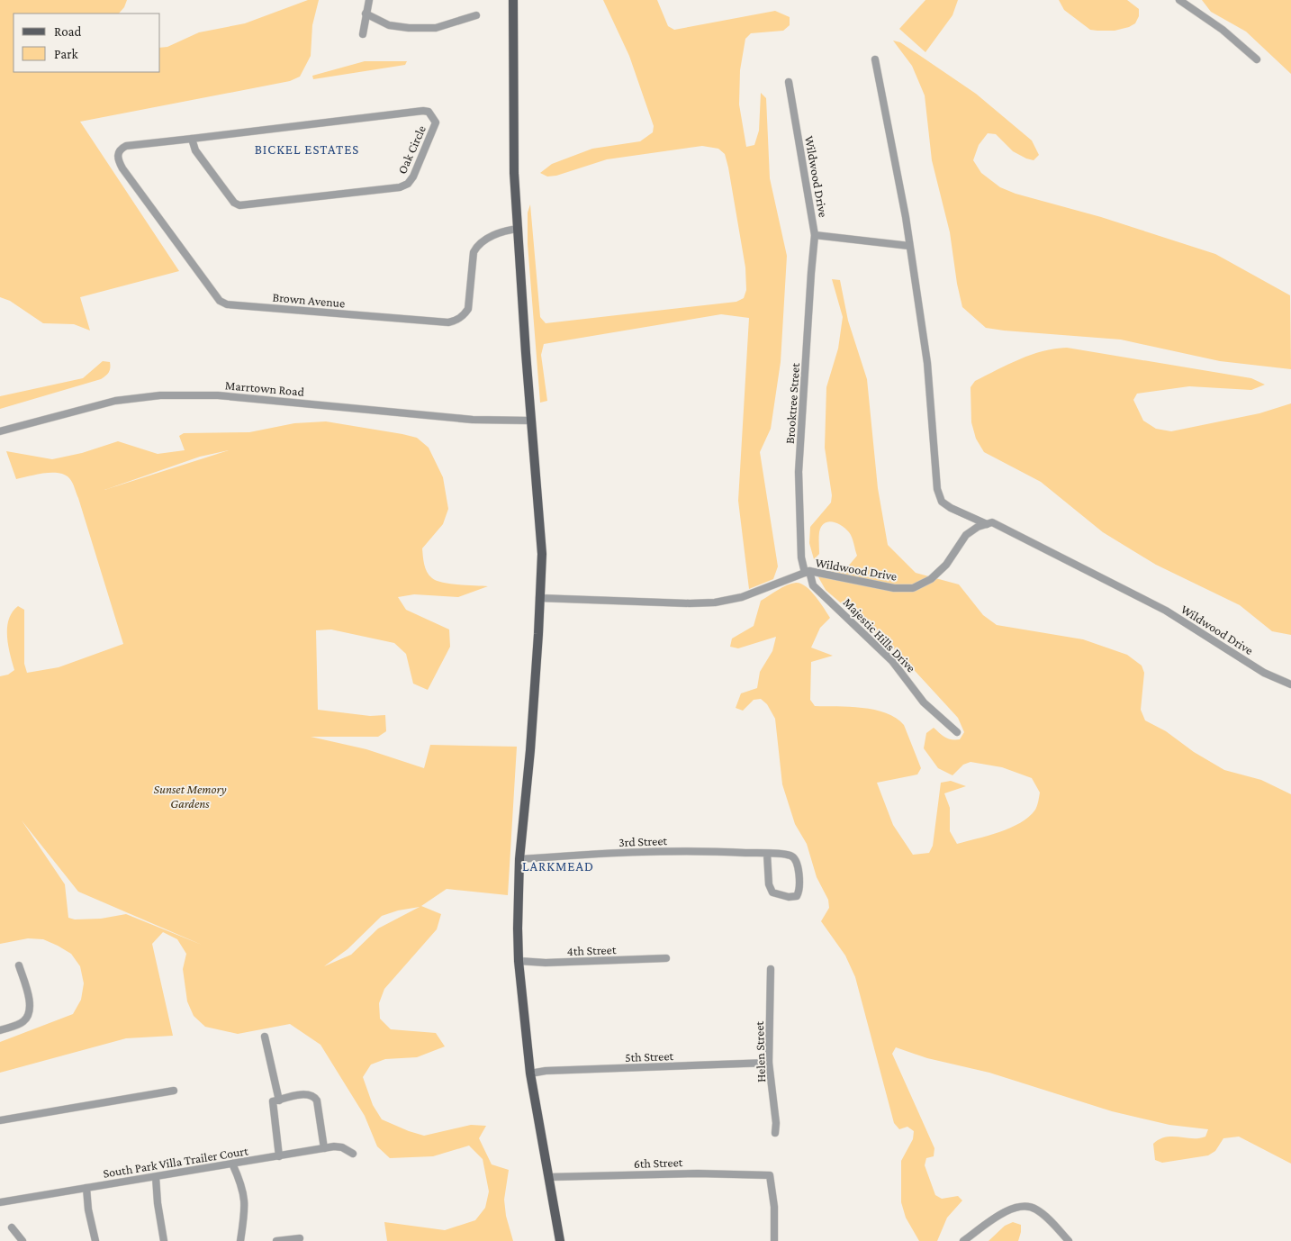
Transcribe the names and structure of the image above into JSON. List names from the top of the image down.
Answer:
{
  "streets": {
    "street": [
      "Oak Circle",
      "Wildwood Drive",
      "Brown Avenue",
      "Marrtown Road",
      "Brooktree Street",
      "Majestic Hills Drive",
      "3rd Street",
      "4th Street",
      "Helen Street",
      "5th Street",
      "South Park Villa Trailer Court",
      "6th Street"
    ]
  },
  "crossings": [
    ["Oak Circle", "Brown Avenue"],
    ["Wildwood Drive", "Brooktree Street"],
    ["Wildwood Drive", "Majestic Hills Drive"],
    ["Brooktree Street", "Majestic Hills Drive"],
    ["Helen Street", "5th Street"]
  ],
  "districts": ["BICKEL ESTATES", "LARKMEAD"],
  "parks": ["Sunset Memory Gardens"],
  "legend": ["Road", "Park"]
}
